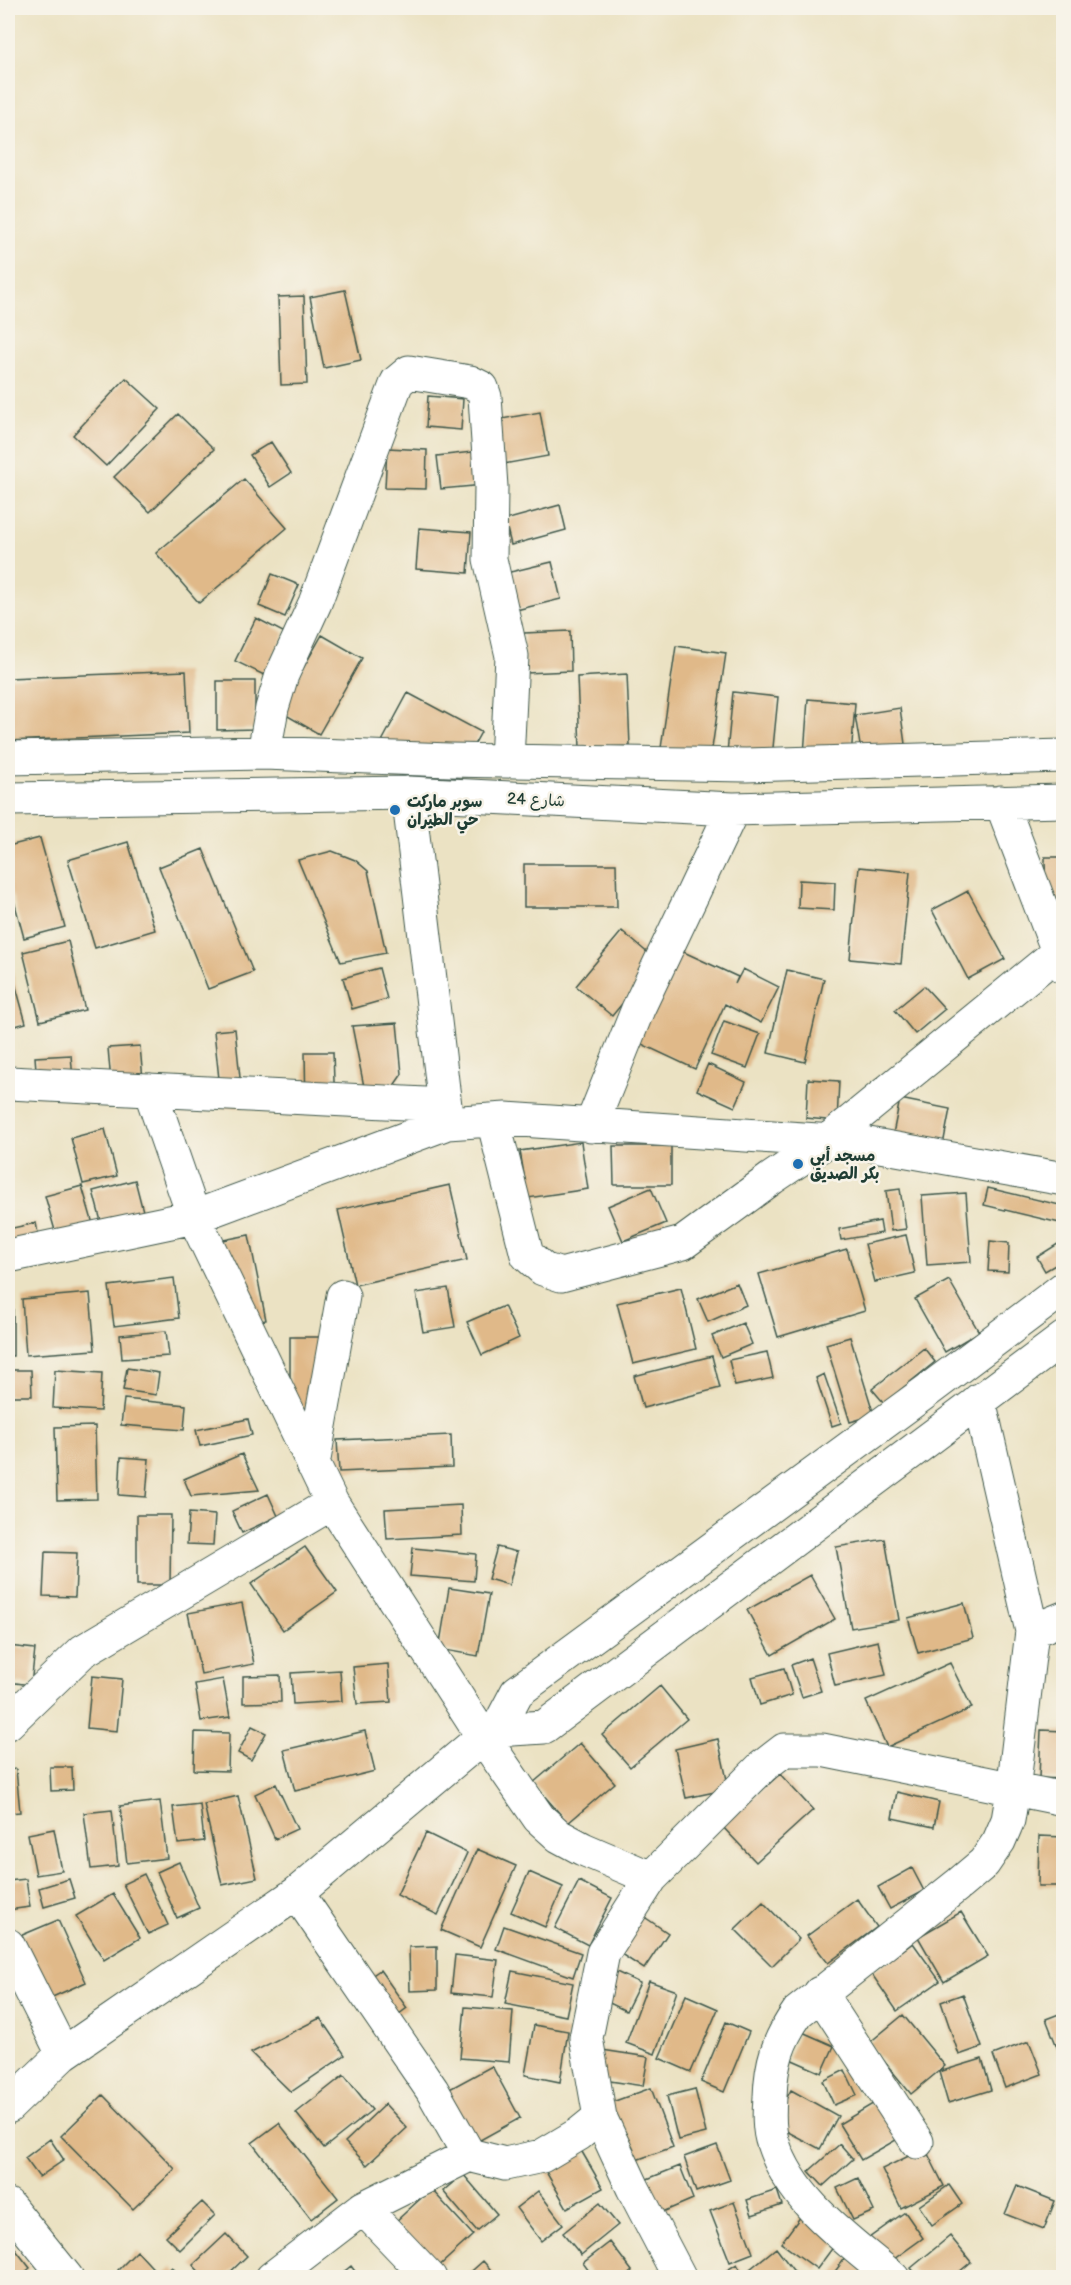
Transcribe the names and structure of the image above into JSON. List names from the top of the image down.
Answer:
{
  "streets": {
    "street": ["شارع 24"]
  },
  "places": ["سوبر ماركت حي الطيران", "مسجد أبي بكر الصديق"]
}
